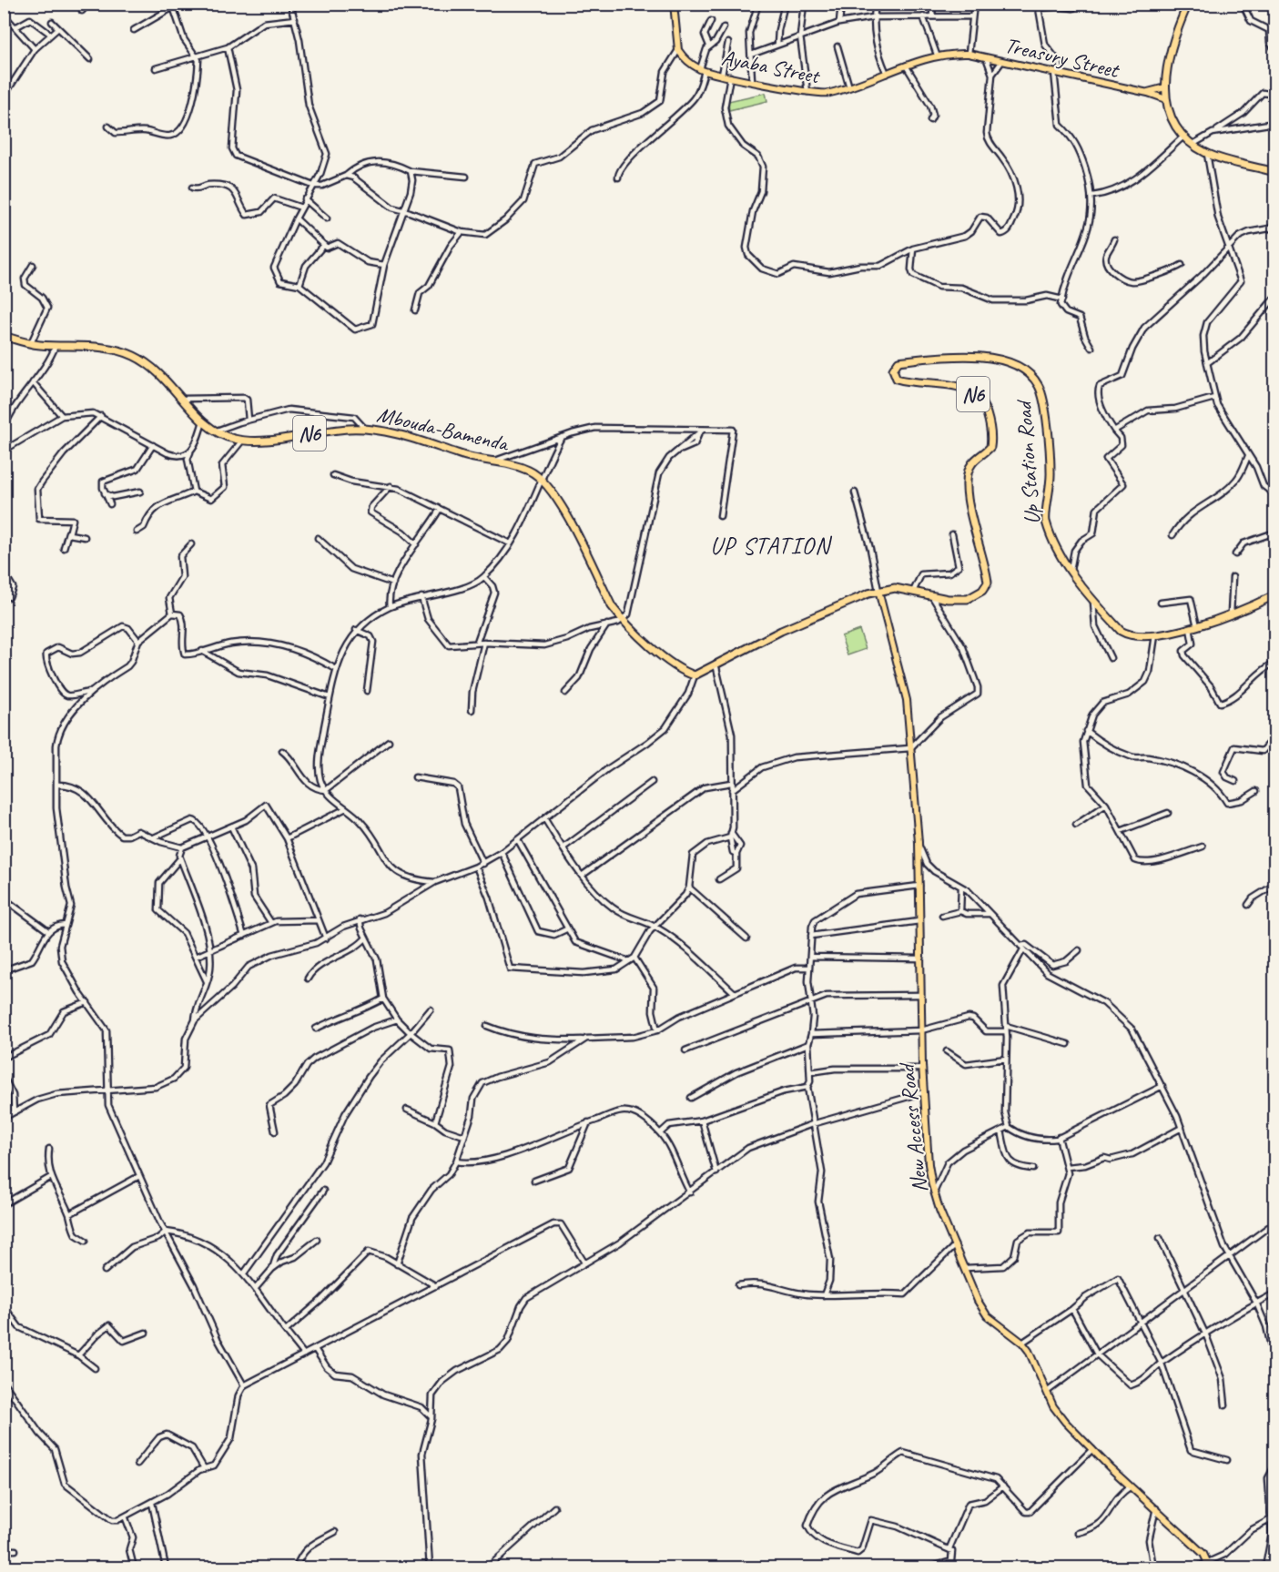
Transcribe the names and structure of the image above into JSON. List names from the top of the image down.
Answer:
{
  "streets": {
    "highway": ["N6", "Mbouda-Bamenda", "Up Station Road"],
    "main road": ["Treasury Street", "Ayaba Street", "New Access Road"]
  },
  "crossings": [
    ["Treasury Street", "Ayaba Street"],
    ["N6", "Mbouda-Bamenda"],
    ["N6", "Up Station Road"],
    ["Up Station Road", "New Access Road"]
  ],
  "districts": ["UP STATION"]
}
